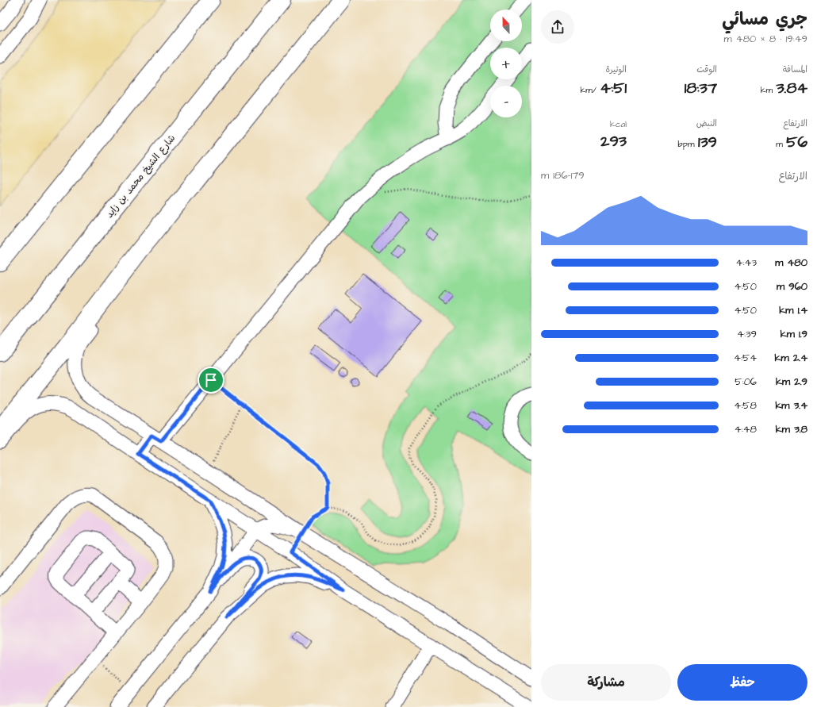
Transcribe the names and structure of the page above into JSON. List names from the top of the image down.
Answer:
{
  "streets": {
    "highway": ["شارع الشيخ محمد بن زايد"]
  },
  "north": "top",
  "page": {
    "heading": ["جري مسائي", "19:49 · 8 × 480 m"],
    "map_buttons": ["+", "−"],
    "stats": [
      ["المسافة", "3.84 km"],
      ["الوقت", "18:37"],
      ["الوتيرة", "4:51 /km"],
      ["الارتفاع", "56 m"],
      ["النبض", "139 bpm"],
      ["kcal", "293"]
    ],
    "chart": ["الارتفاع", "179–186 m"],
    "list": [
      {
        "name": "480 m",
        "note": "4:43"
      },
      {
        "name": "960 m",
        "note": "4:50"
      },
      {
        "name": "1.4 km",
        "note": "4:50"
      },
      {
        "name": "1.9 km",
        "note": "4:39"
      },
      {
        "name": "2.4 km",
        "note": "4:54"
      },
      {
        "name": "2.9 km",
        "note": "5:06"
      },
      {
        "name": "3.4 km",
        "note": "4:58"
      },
      {
        "name": "3.8 km",
        "note": "4:48"
      }
    ],
    "buttons": ["حفظ", "مشاركة"]
  }
}
